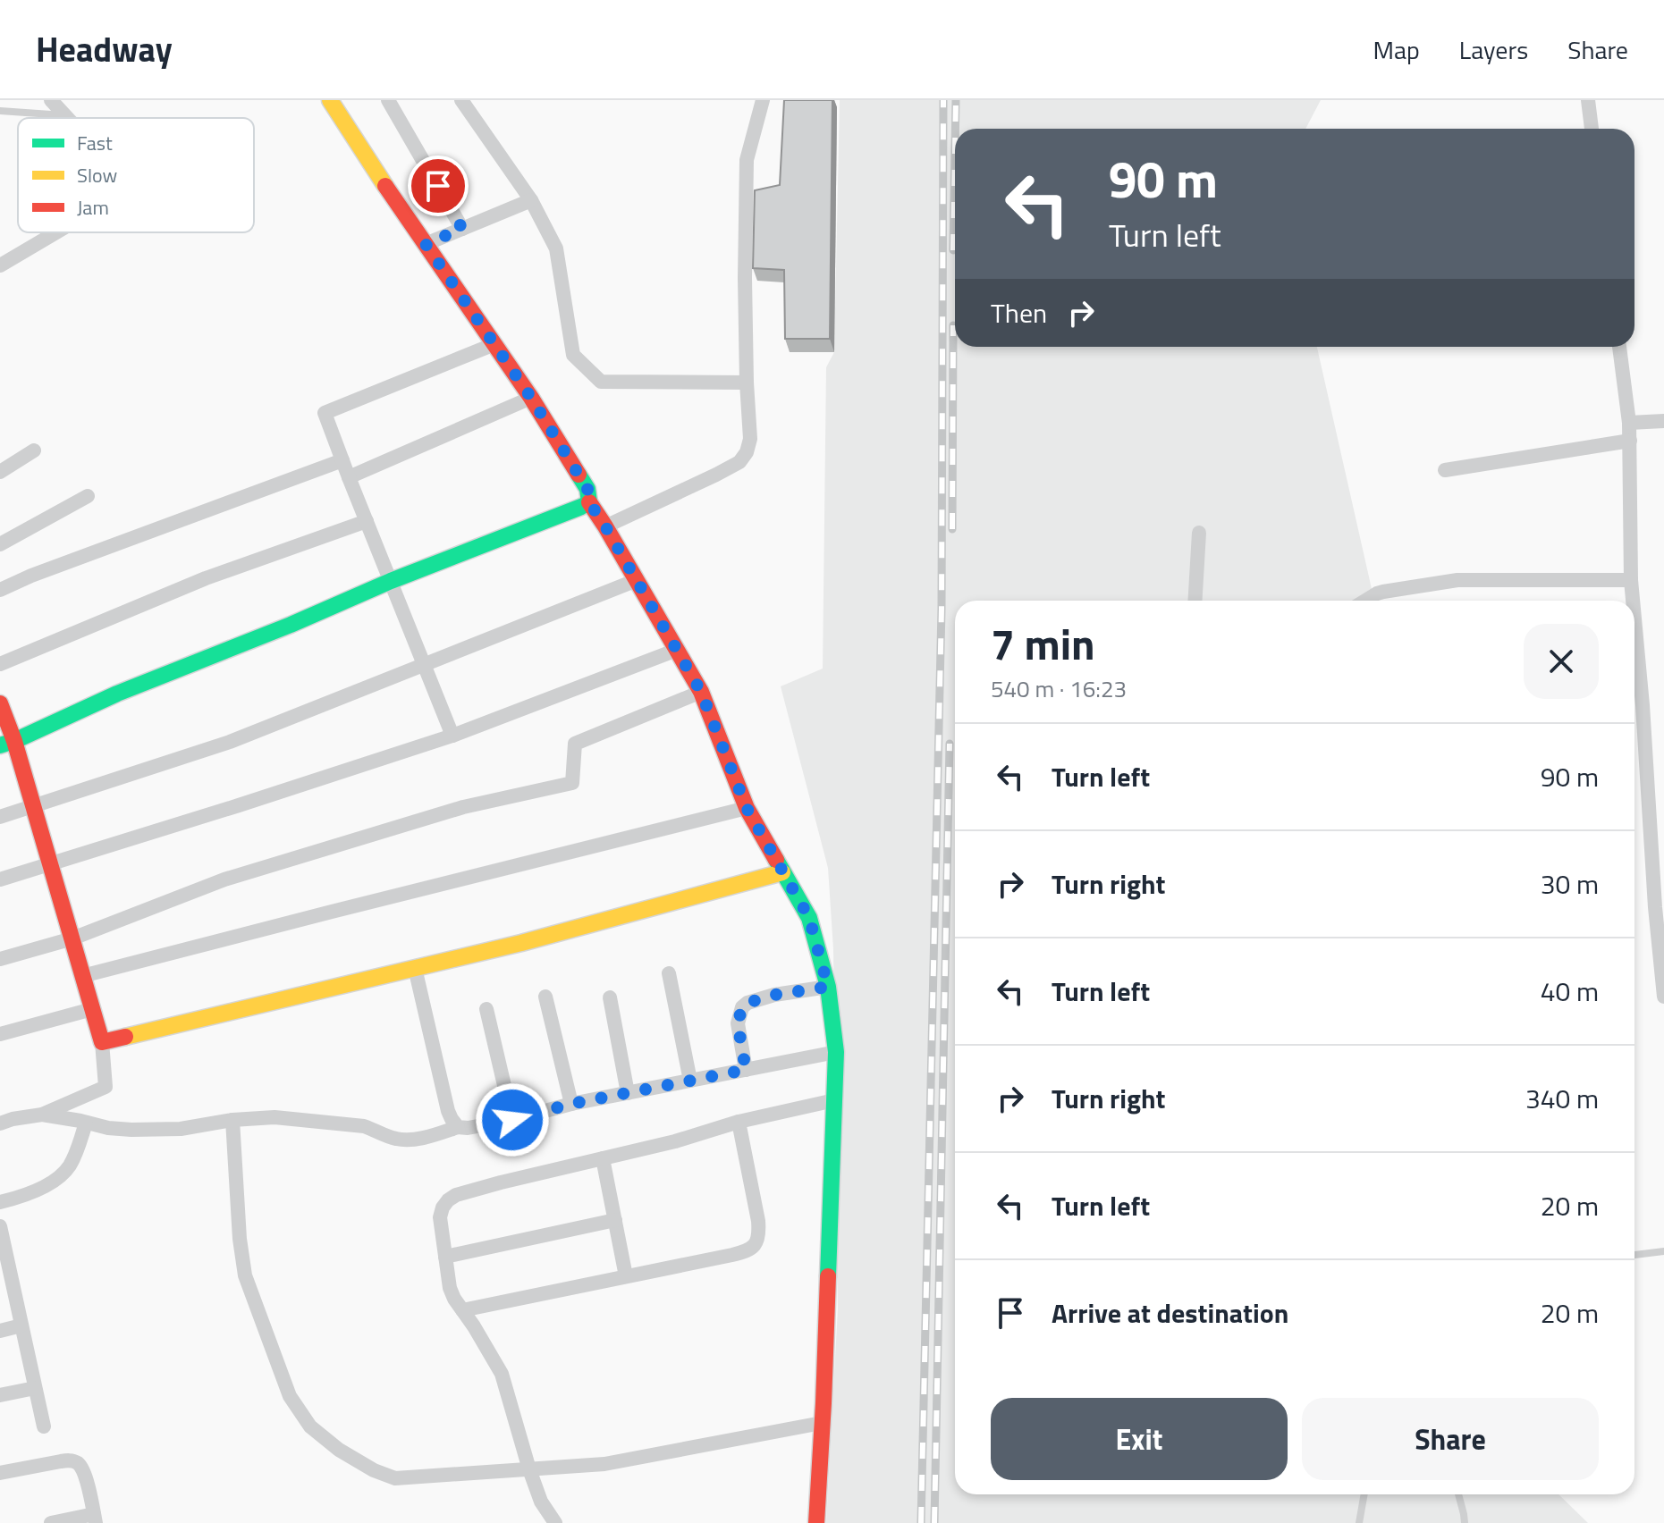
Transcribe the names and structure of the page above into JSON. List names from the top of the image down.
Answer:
{
  "legend": ["Fast", "Slow", "Jam"],
  "page": {
    "header": "Headway",
    "nav": ["Map", "Layers", "Share"],
    "turn": ["90 m", "Turn left"],
    "then": "Then",
    "heading": ["7 min", "540 m · 16:23"],
    "list": [
      {
        "name": "Turn left",
        "value": "90 m"
      },
      {
        "name": "Turn right",
        "value": "30 m"
      },
      {
        "name": "Turn left",
        "value": "40 m"
      },
      {
        "name": "Turn right",
        "value": "340 m"
      },
      {
        "name": "Turn left",
        "value": "20 m"
      },
      {
        "name": "Arrive at destination",
        "value": "20 m"
      }
    ],
    "buttons": ["Exit", "Share"]
  }
}
